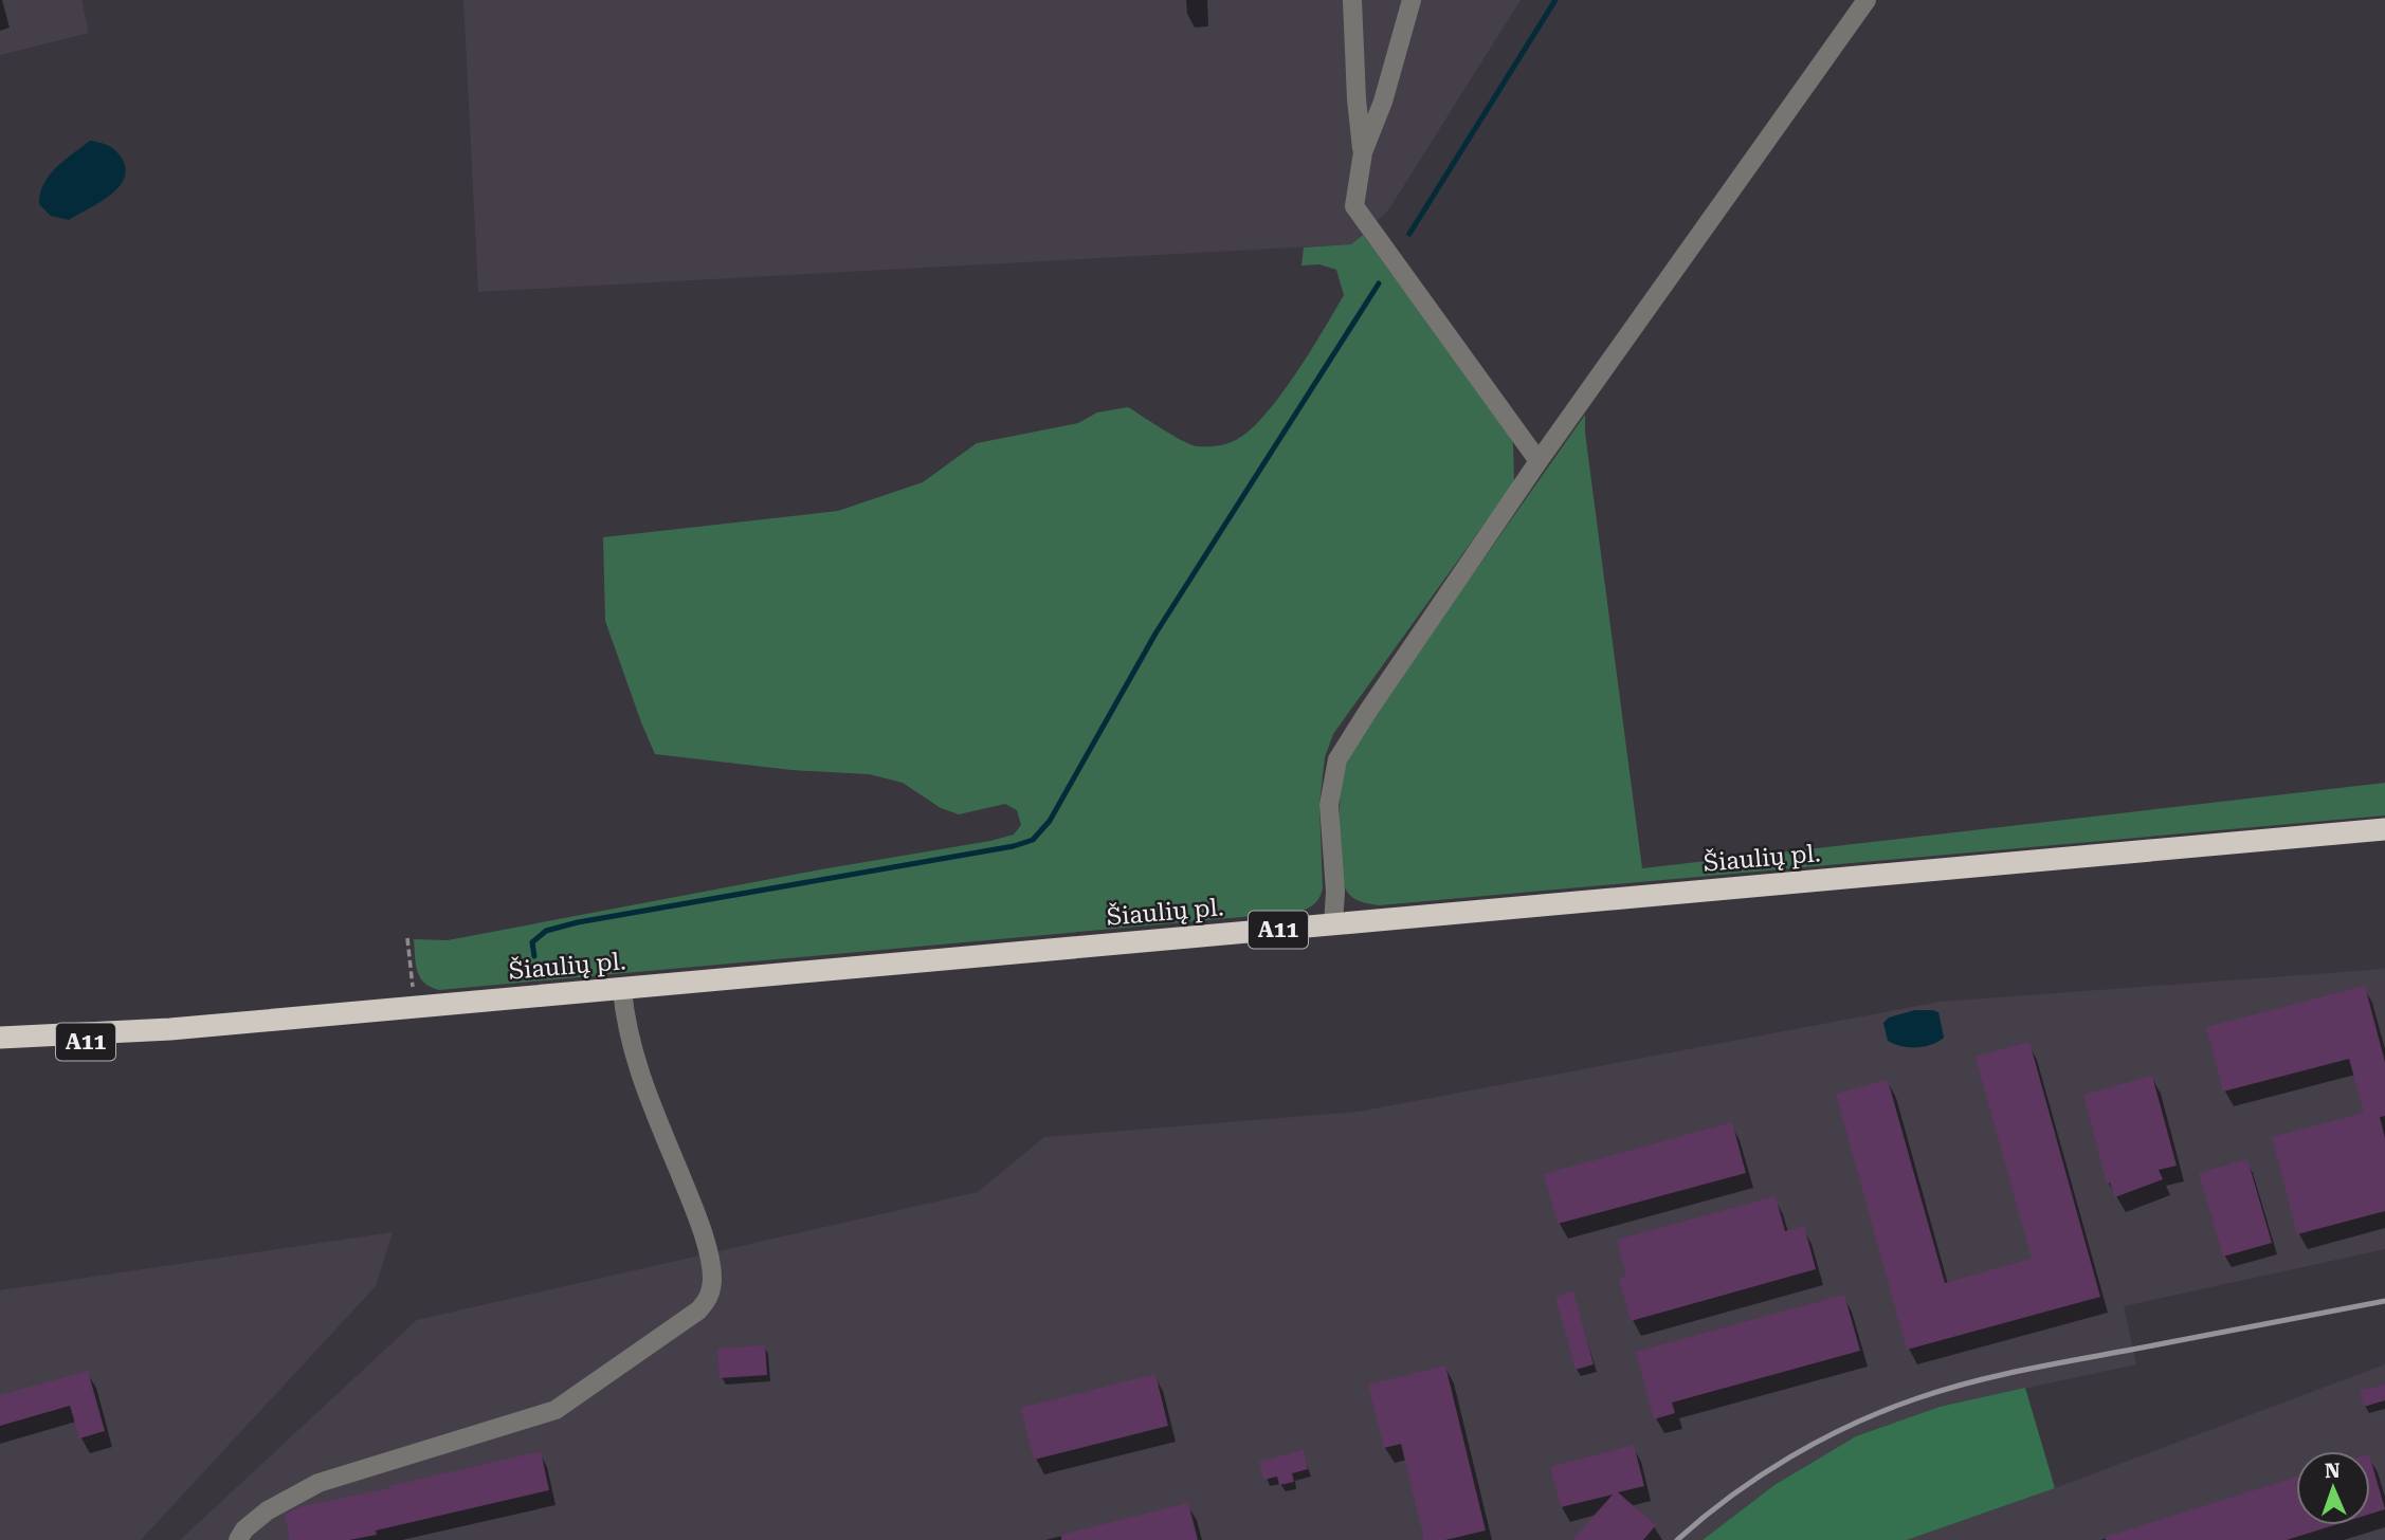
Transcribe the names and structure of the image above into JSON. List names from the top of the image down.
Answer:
{
  "streets": {
    "highway": ["Šiaulių pl.", "A11"]
  },
  "north": "top"
}
